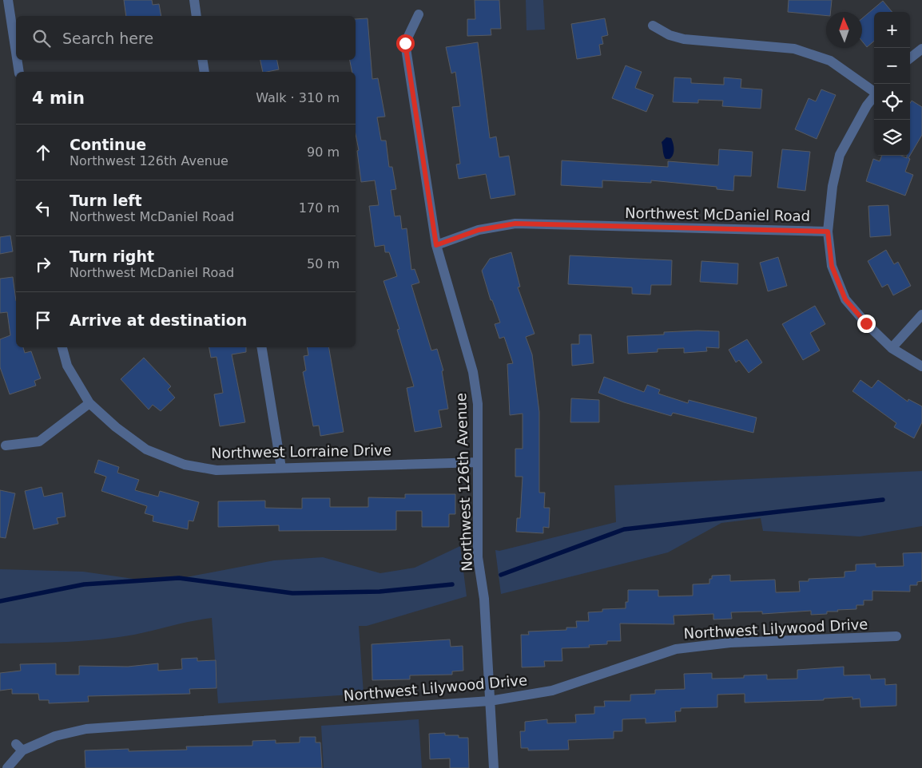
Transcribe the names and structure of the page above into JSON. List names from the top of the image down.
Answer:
{
  "streets": {
    "street": [
      "Northwest McDaniel Road",
      "Northwest Lorraine Drive",
      "Northwest 126th Avenue",
      "Northwest Lilywood Drive"
    ]
  },
  "crossings": [
    ["Northwest McDaniel Road", "Northwest 126th Avenue"],
    ["Northwest Lorraine Drive", "Northwest 126th Avenue"],
    ["Northwest 126th Avenue", "Northwest Lilywood Drive"]
  ],
  "north": "top",
  "page": {
    "map_buttons": ["+", "−"],
    "search": "Search here",
    "heading": ["4 min", "Walk · 310 m"],
    "list": [
      ["Continue", "Northwest 126th Avenue", "90 m"],
      ["Turn left", "Northwest McDaniel Road", "170 m"],
      ["Turn right", "Northwest McDaniel Road", "50 m"],
      "Arrive at destination"
    ]
  }
}
